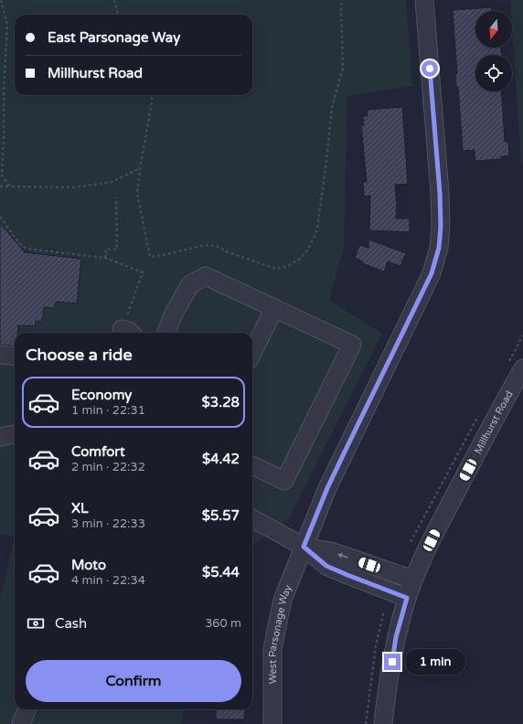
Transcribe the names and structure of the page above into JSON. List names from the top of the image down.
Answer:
{
  "streets": {
    "street": ["Millhurst Road", "West Parsonage Way"]
  },
  "north": "bottom",
  "page": {
    "banner": ["East Parsonage Way", "Millhurst Road"],
    "heading": "Choose a ride",
    "list": [
      {
        "name": "Economy",
        "note": "1 min · 22:31",
        "value": "$3.28"
      },
      {
        "name": "Comfort",
        "note": "2 min · 22:32",
        "value": "$4.42"
      },
      {
        "name": "XL",
        "note": "3 min · 22:33",
        "value": "$5.57"
      },
      {
        "name": "Moto",
        "note": "4 min · 22:34",
        "value": "$5.44"
      }
    ],
    "pay": ["Cash", "360 m"],
    "bubble": "1 min",
    "buttons": "Confirm"
  }
}
